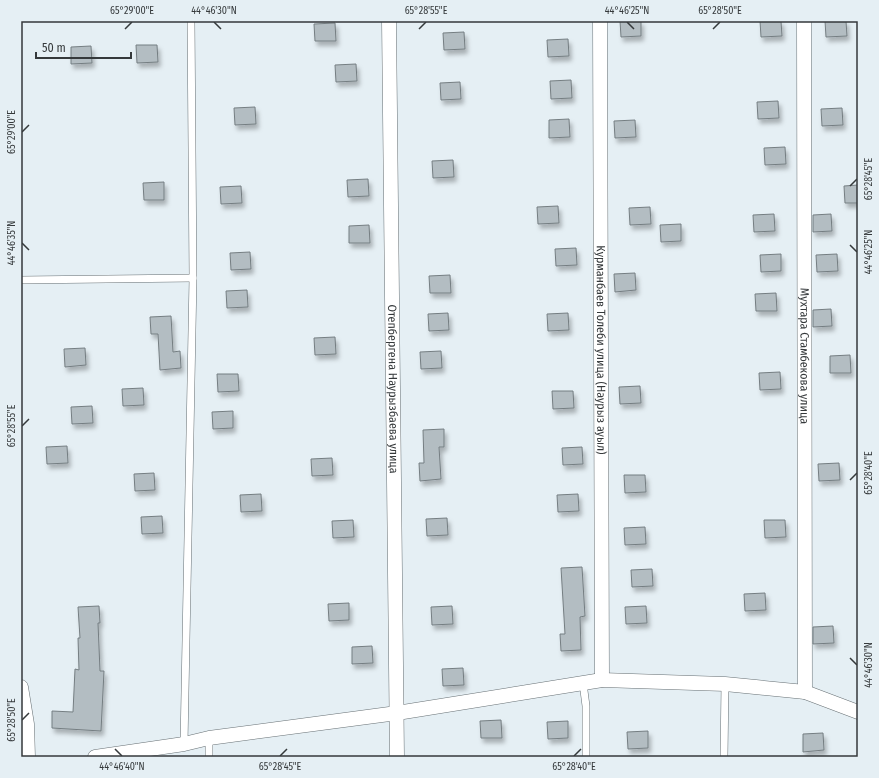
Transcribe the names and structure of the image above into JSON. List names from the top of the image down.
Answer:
{
  "streets": {
    "street": ["Курманбаев Толеби улица (Наурыз ауыл)", "Мухтара Стамбекова улица", "Отепбергена Наурызбаева улица"]
  },
  "scale_bar": "50 m",
  "coordinates": [
    "65°29'00\"E",
    "44°46'30\"N",
    "65°28'55\"E",
    "44°46'25\"N",
    "65°28'50\"E",
    "65°28'45\"E",
    "44°46'35\"N",
    "65°28'40\"E",
    "44°46'40\"N"
  ]
}
